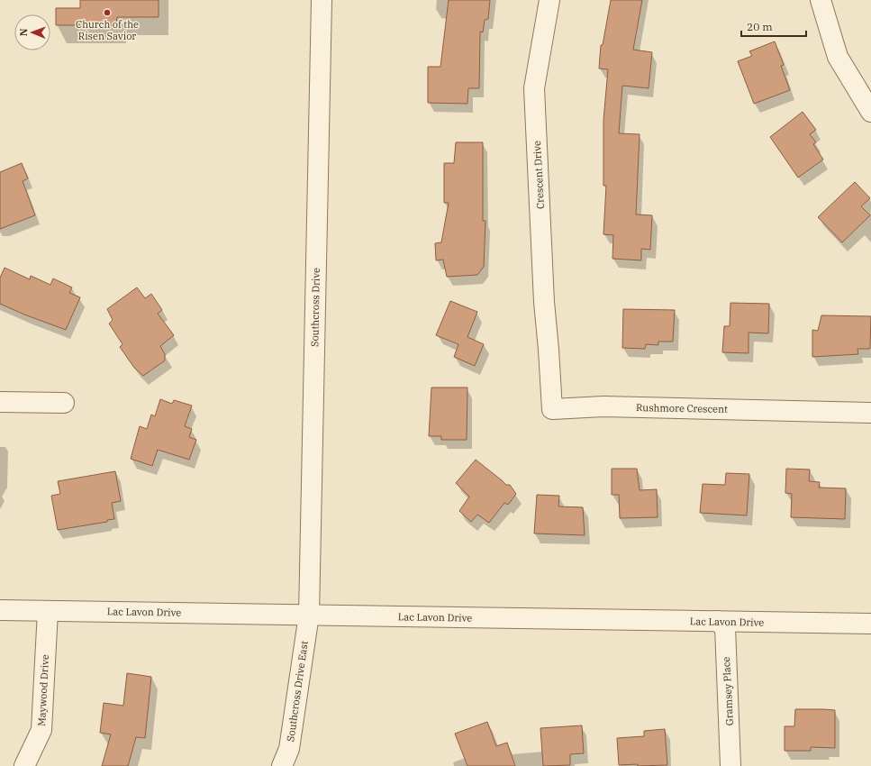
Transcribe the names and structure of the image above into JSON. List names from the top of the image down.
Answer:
{
  "streets": {
    "street": [
      "Crescent Drive",
      "Southcross Drive",
      "Rushmore Crescent",
      "Lac Lavon Drive",
      "Maywood Drive",
      "Southcross Drive East",
      "Gramsey Place"
    ]
  },
  "crossings": [
    ["Crescent Drive", "Rushmore Crescent"],
    ["Southcross Drive", "Lac Lavon Drive"],
    ["Southcross Drive", "Southcross Drive East"],
    ["Lac Lavon Drive", "Maywood Drive"],
    ["Lac Lavon Drive", "Southcross Drive East"],
    ["Lac Lavon Drive", "Gramsey Place"]
  ],
  "places": ["Church of the Risen Savior"],
  "scale_bar": "20 m",
  "north": "left"
}
